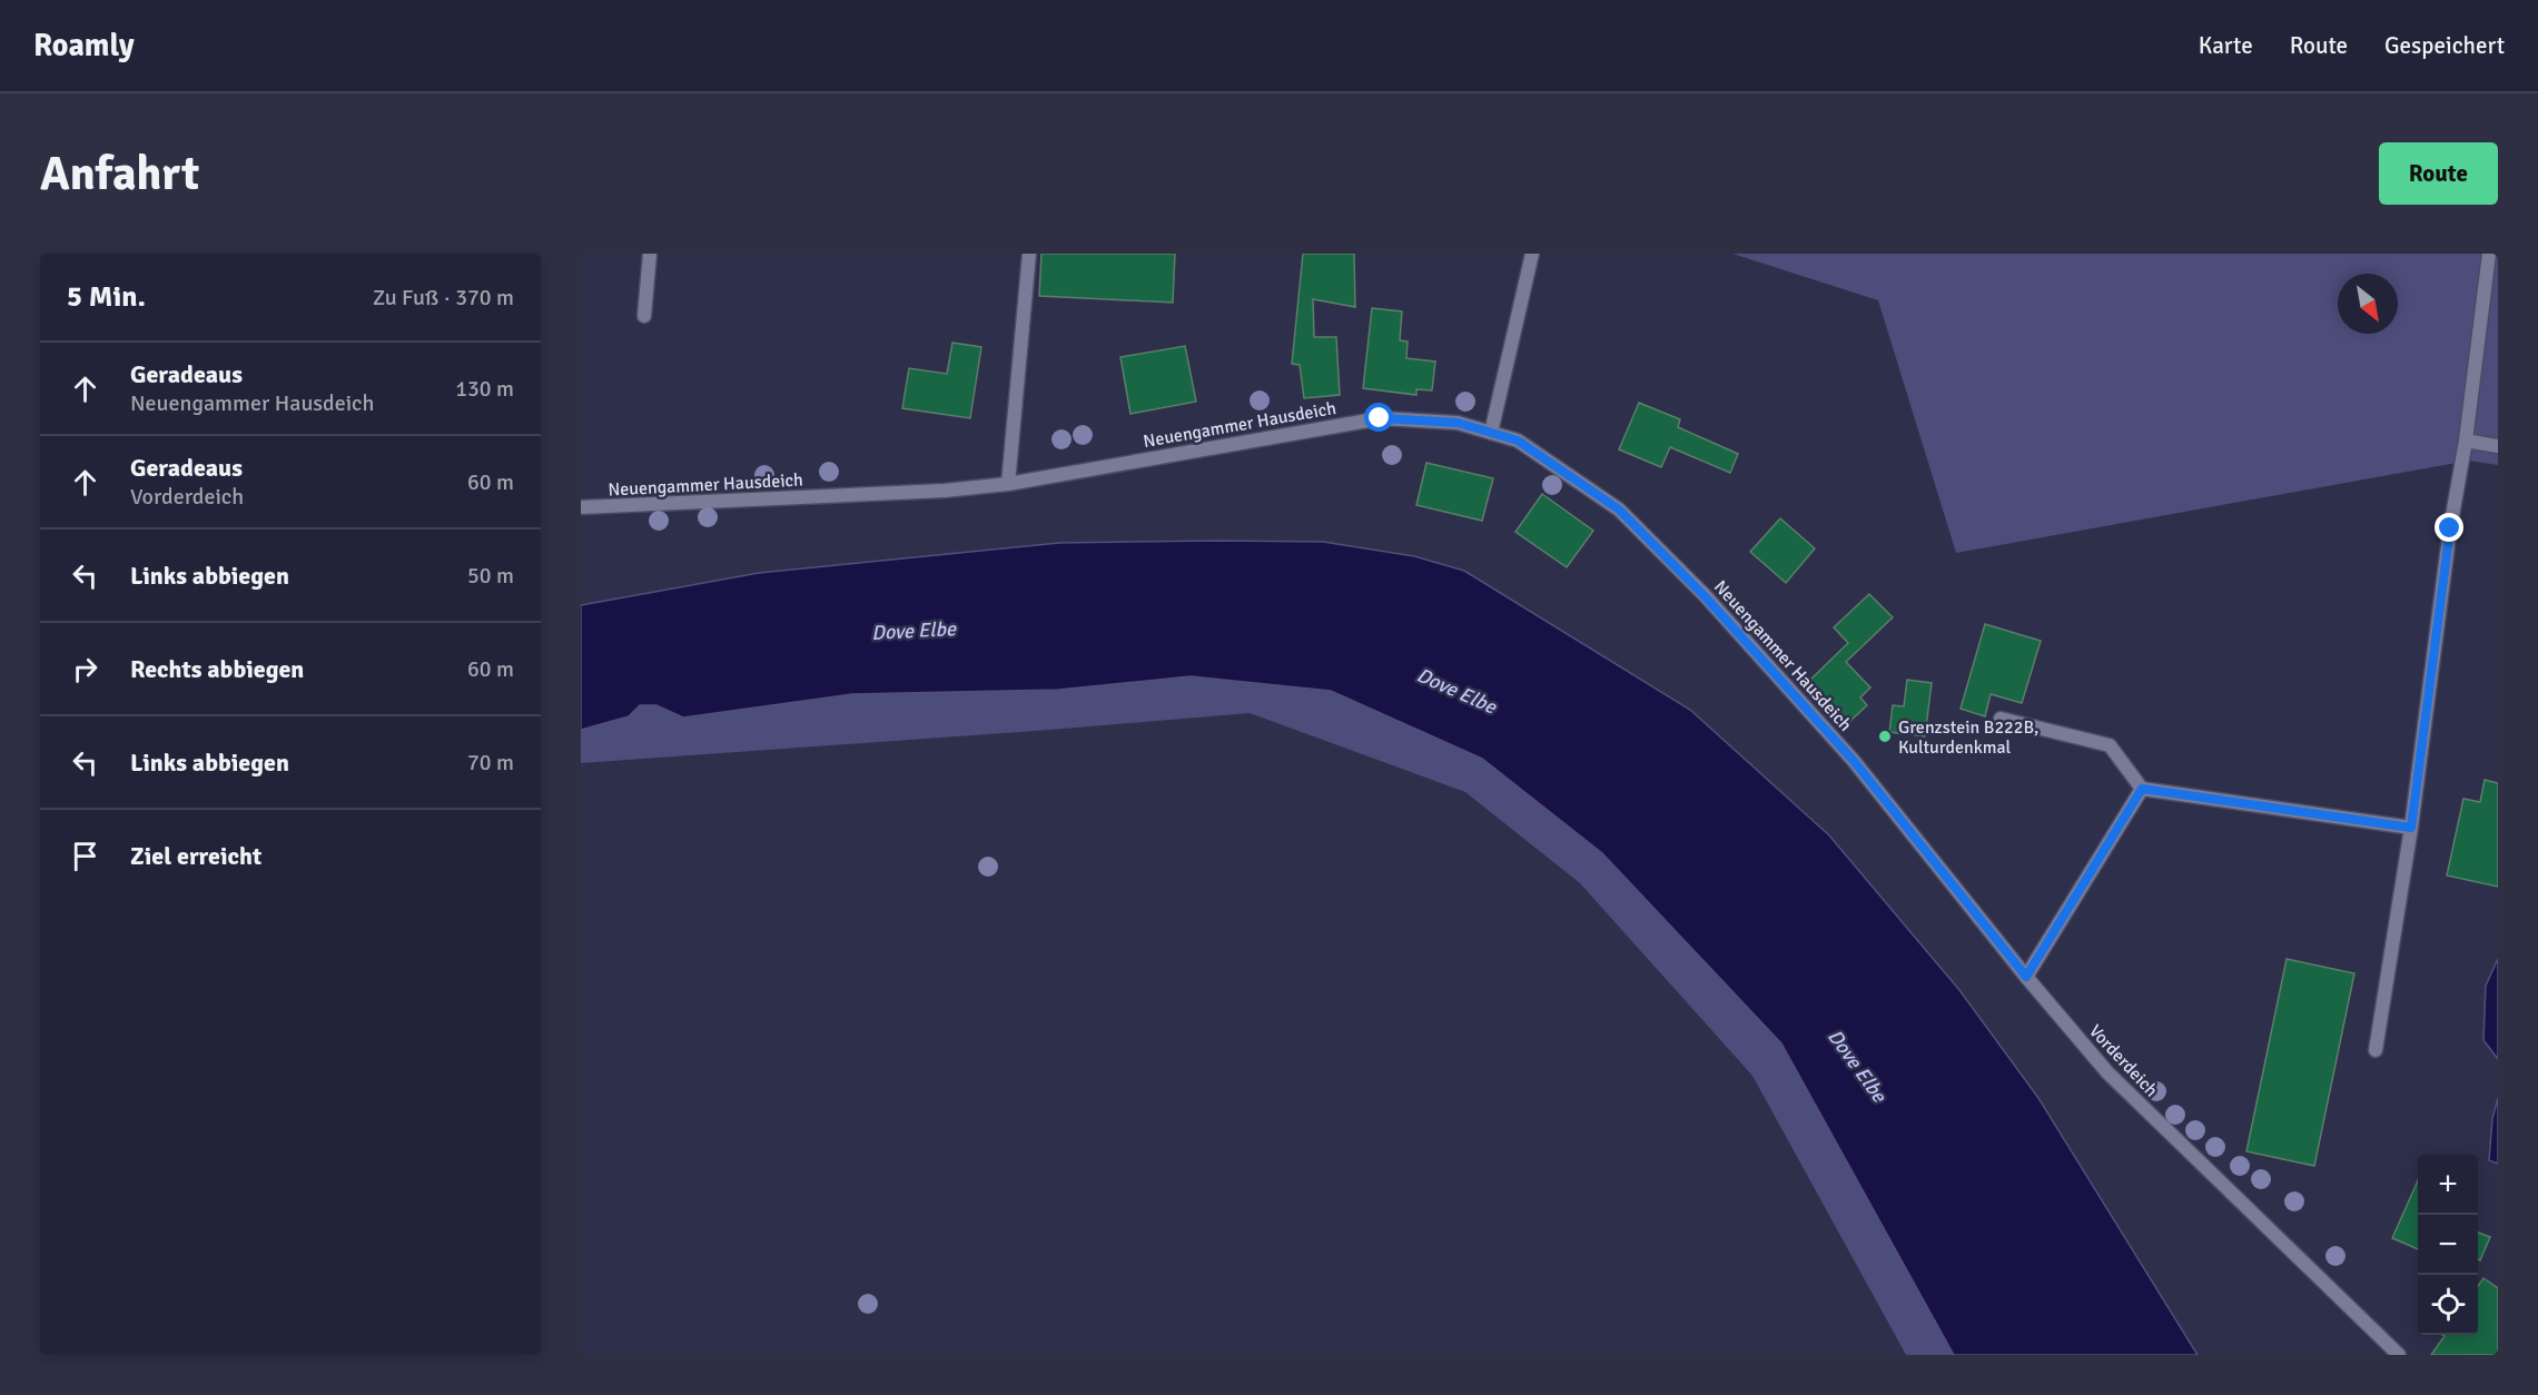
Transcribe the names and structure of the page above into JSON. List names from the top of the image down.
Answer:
{
  "streets": {
    "street": ["Neuengammer Hausdeich", "Vorderdeich"]
  },
  "crossings": [
    ["Neuengammer Hausdeich", "Vorderdeich"]
  ],
  "water": ["Dove Elbe"],
  "places": ["Grenzstein B222B, Kulturdenkmal"],
  "north": "bottom right",
  "page": {
    "header": "Roamly",
    "nav": ["Karte", "Route", "Gespeichert"],
    "buttons": "Route",
    "title": "Anfahrt",
    "heading": ["5 Min.", "Zu Fuß · 370 m"],
    "list": [
      ["Geradeaus", "Neuengammer Hausdeich", "130 m"],
      ["Geradeaus", "Vorderdeich", "60 m"],
      ["Links abbiegen", "50 m"],
      ["Rechts abbiegen", "60 m"],
      ["Links abbiegen", "70 m"],
      "Ziel erreicht"
    ],
    "map_buttons": ["+", "−"]
  }
}
